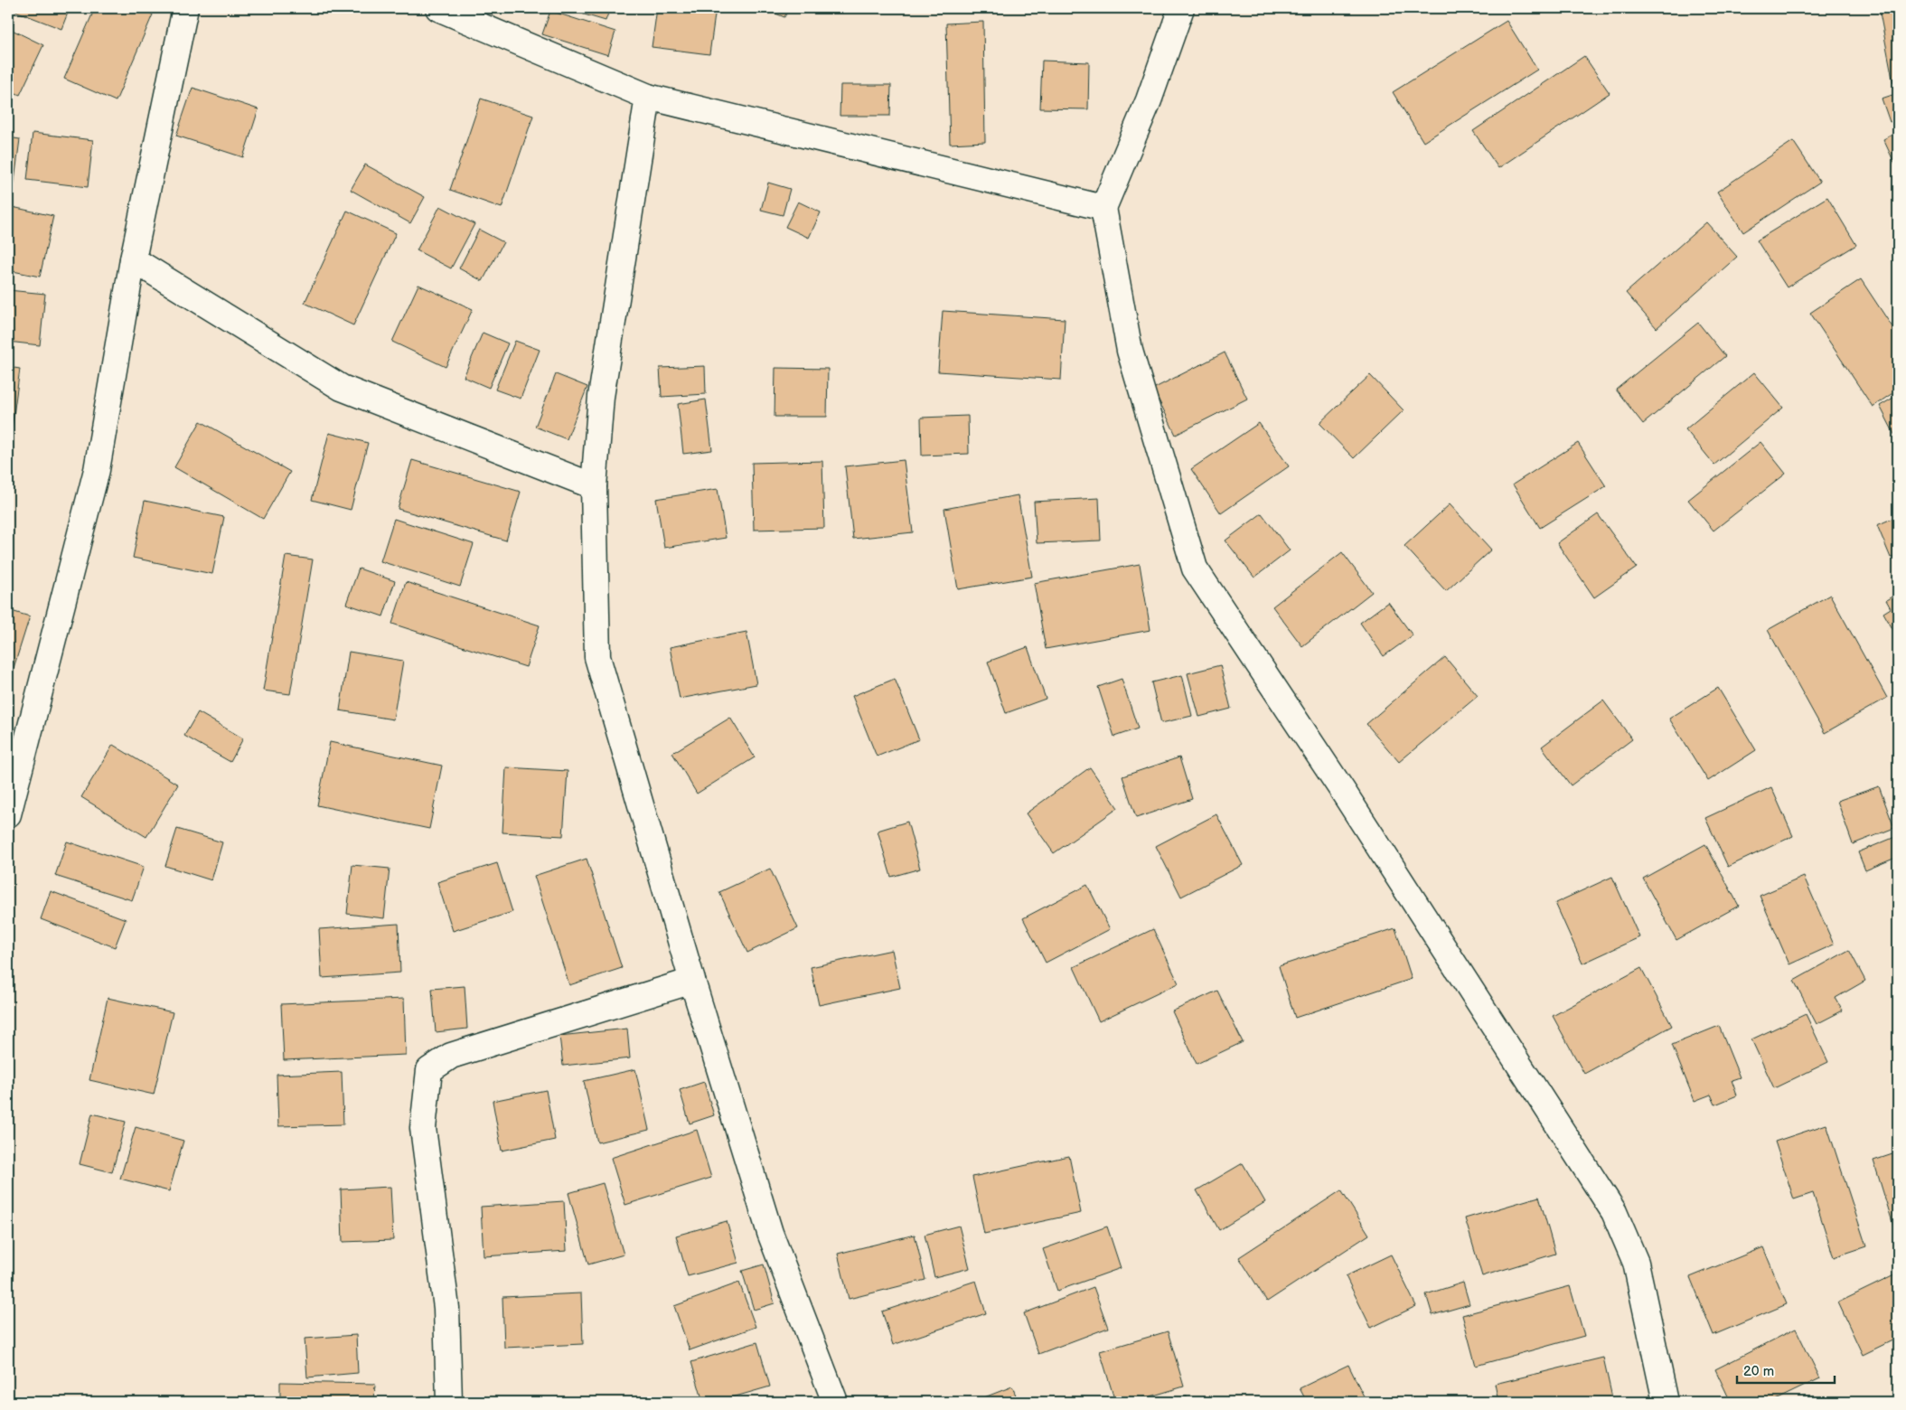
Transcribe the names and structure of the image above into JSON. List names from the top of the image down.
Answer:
{
  "scale_bar": "20 m"
}
